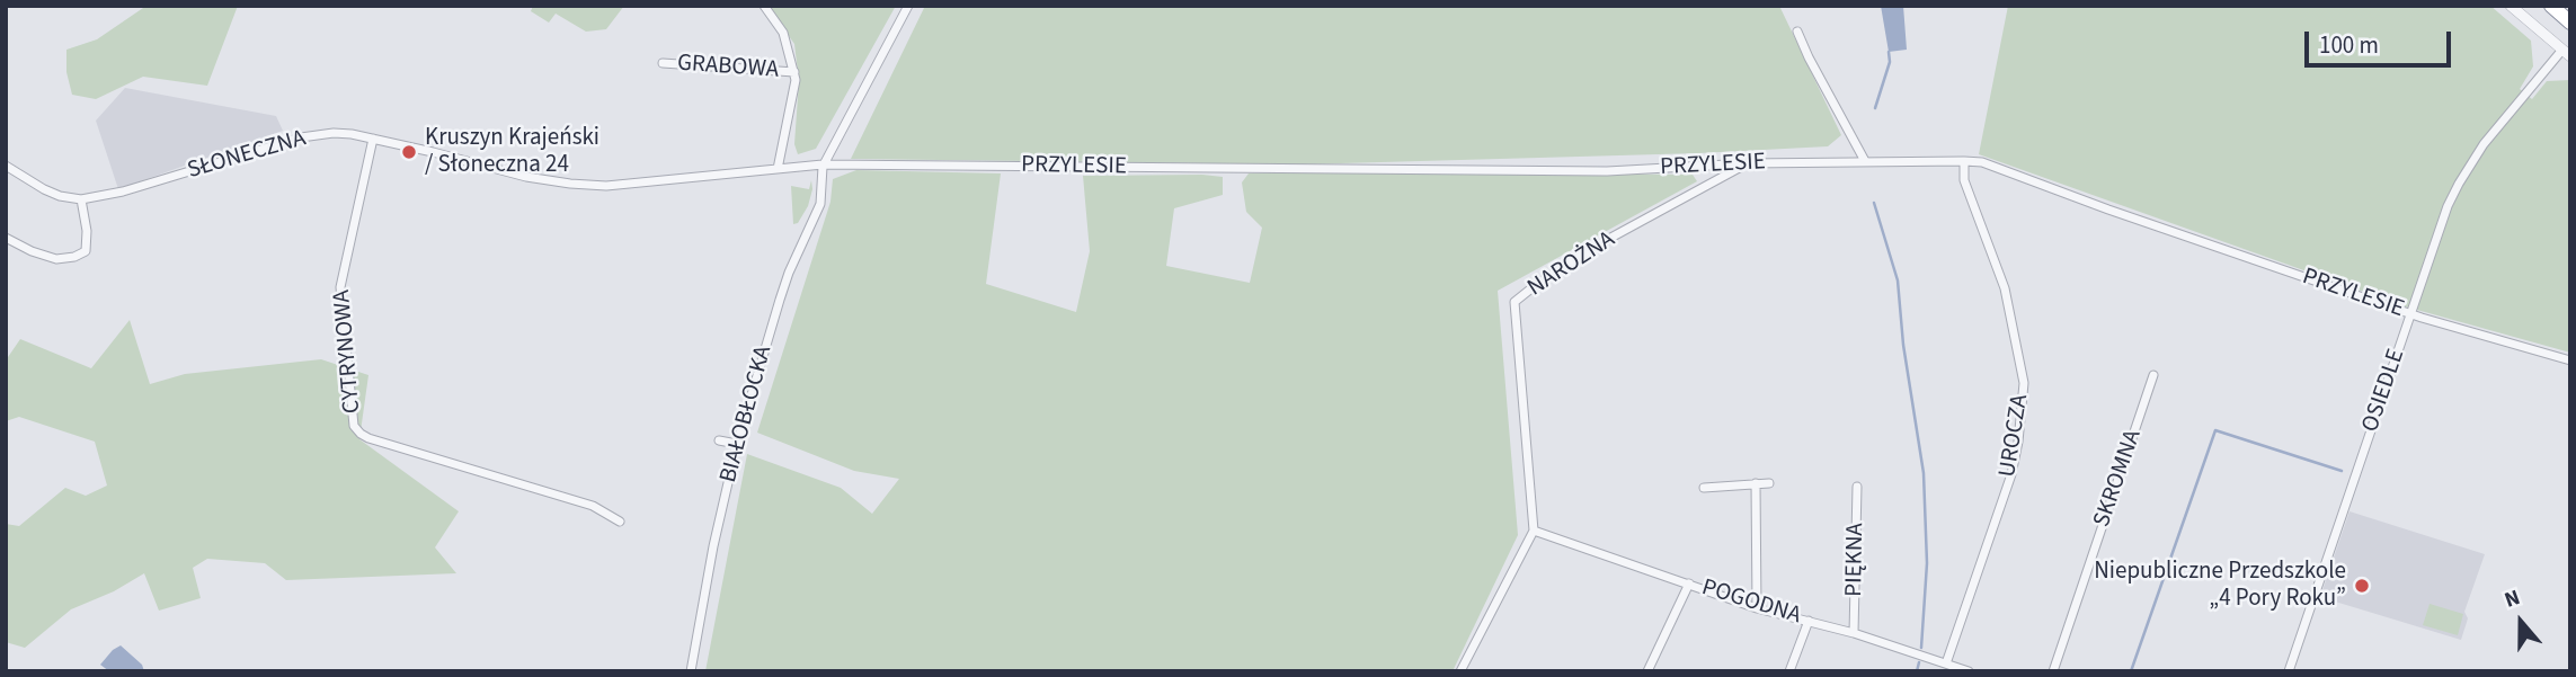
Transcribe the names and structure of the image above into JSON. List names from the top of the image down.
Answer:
{
  "streets": {
    "street": [
      "GRABOWA",
      "SŁONECZNA",
      "PRZYLESIE",
      "NAROŻNA",
      "CYTRYNOWA",
      "OSIEDLE",
      "BIAŁOBŁOCKA",
      "UROCZA",
      "SKROMNA",
      "PIĘKNA",
      "POGODNA"
    ]
  },
  "crossings": [
    ["SŁONECZNA", "PRZYLESIE"],
    ["SŁONECZNA", "CYTRYNOWA"],
    ["SŁONECZNA", "BIAŁOBŁOCKA"],
    ["PRZYLESIE", "NAROŻNA"],
    ["PRZYLESIE", "OSIEDLE"],
    ["PRZYLESIE", "BIAŁOBŁOCKA"],
    ["PRZYLESIE", "UROCZA"],
    ["NAROŻNA", "POGODNA"],
    ["UROCZA", "POGODNA"],
    ["PIĘKNA", "POGODNA"]
  ],
  "places": ["Kruszyn Krajeński / Słoneczna 24", "Niepubliczne Przedszkole „4 Pory Roku”"],
  "scale_bar": "100 m",
  "north": "top"
}
